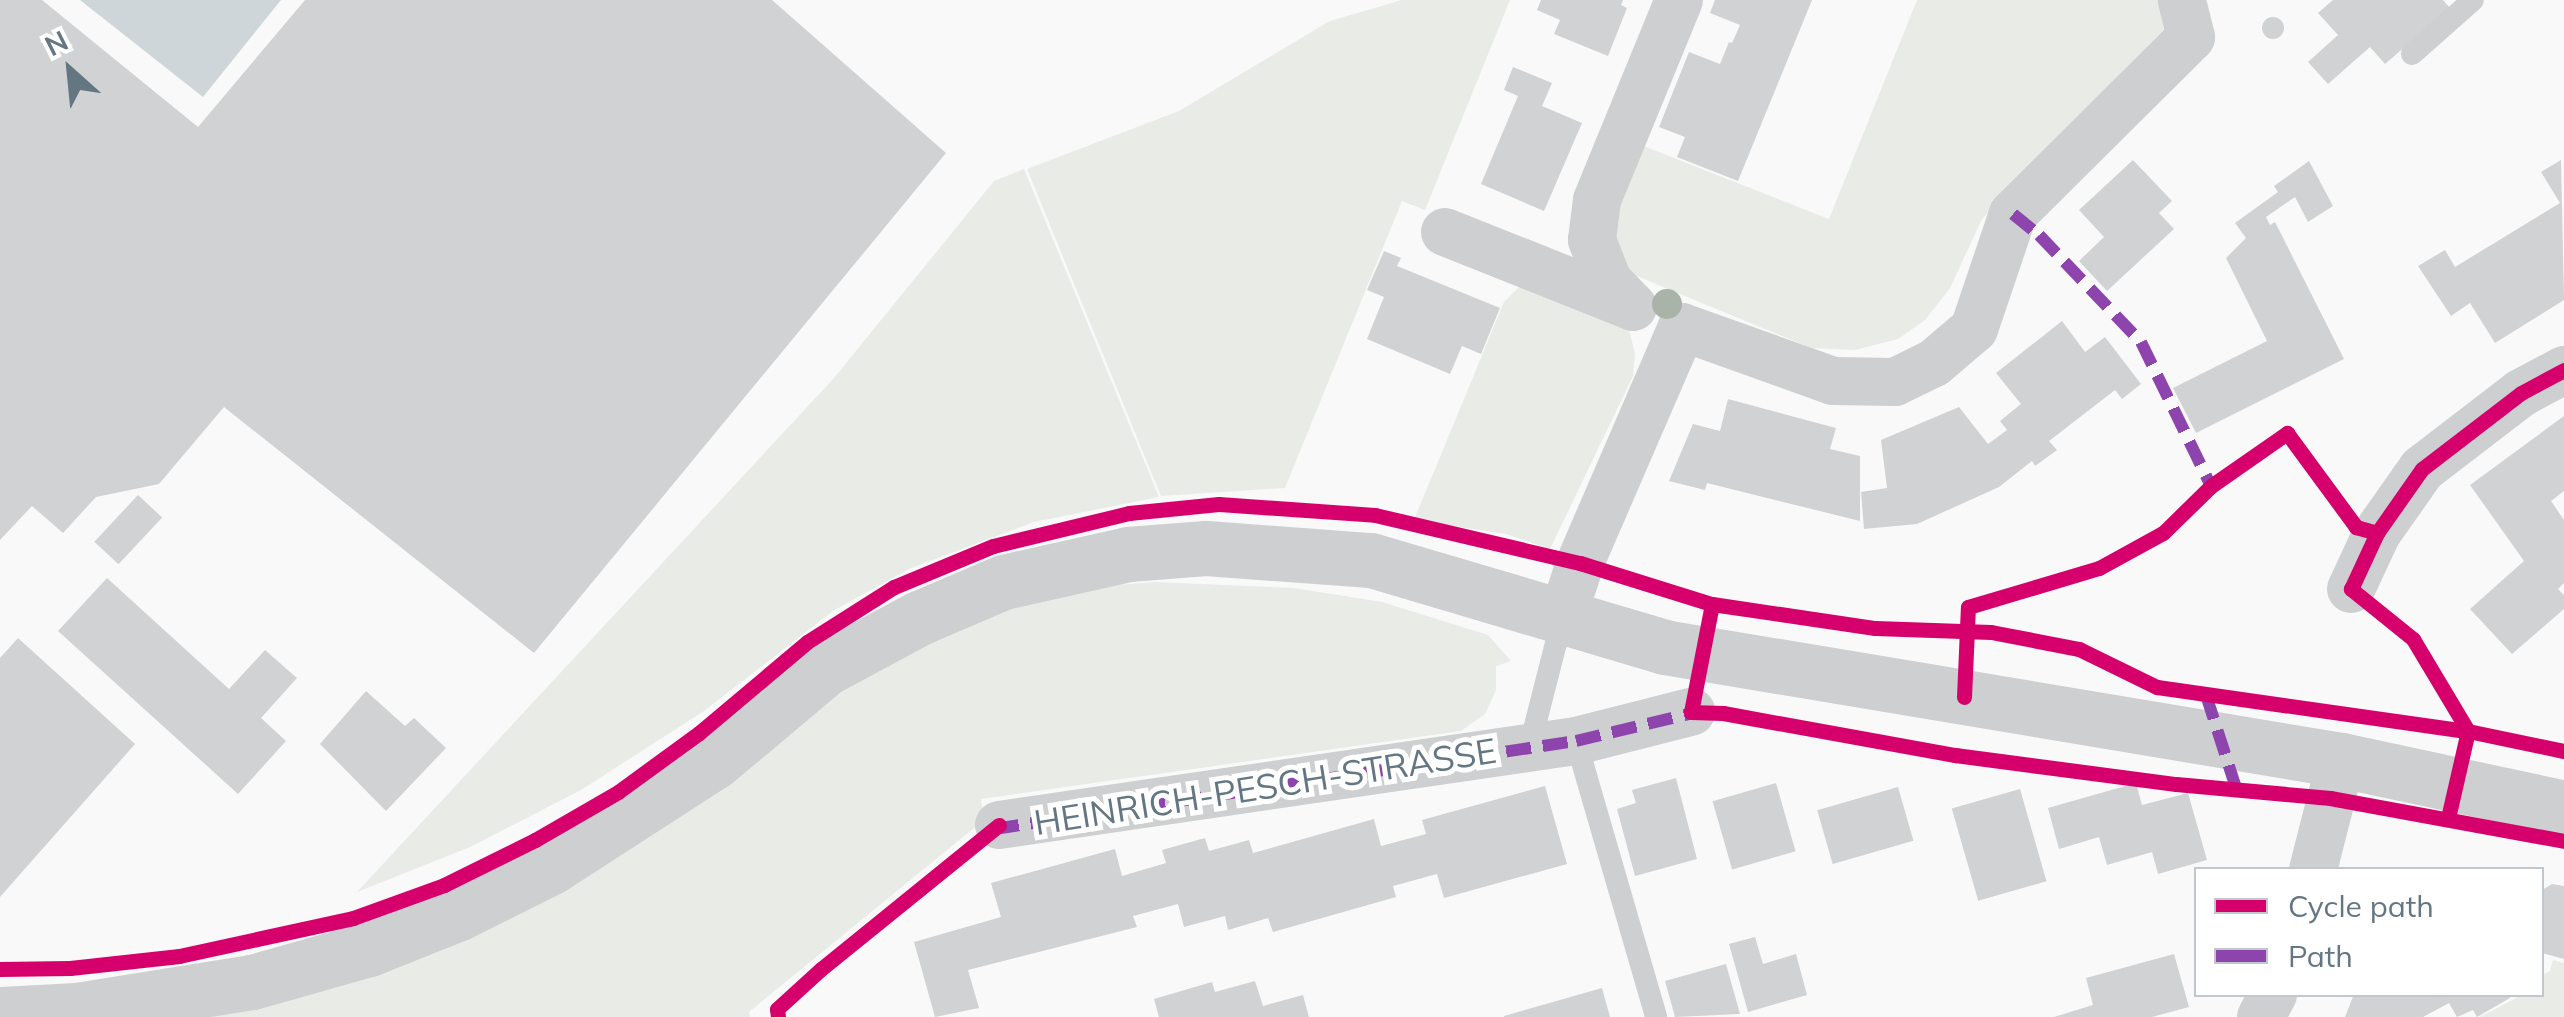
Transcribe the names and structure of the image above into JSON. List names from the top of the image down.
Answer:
{
  "streets": {
    "street": ["HEINRICH-PESCH-STRASSE"]
  },
  "legend": ["Cycle path", "Path"],
  "north": "top left"
}
